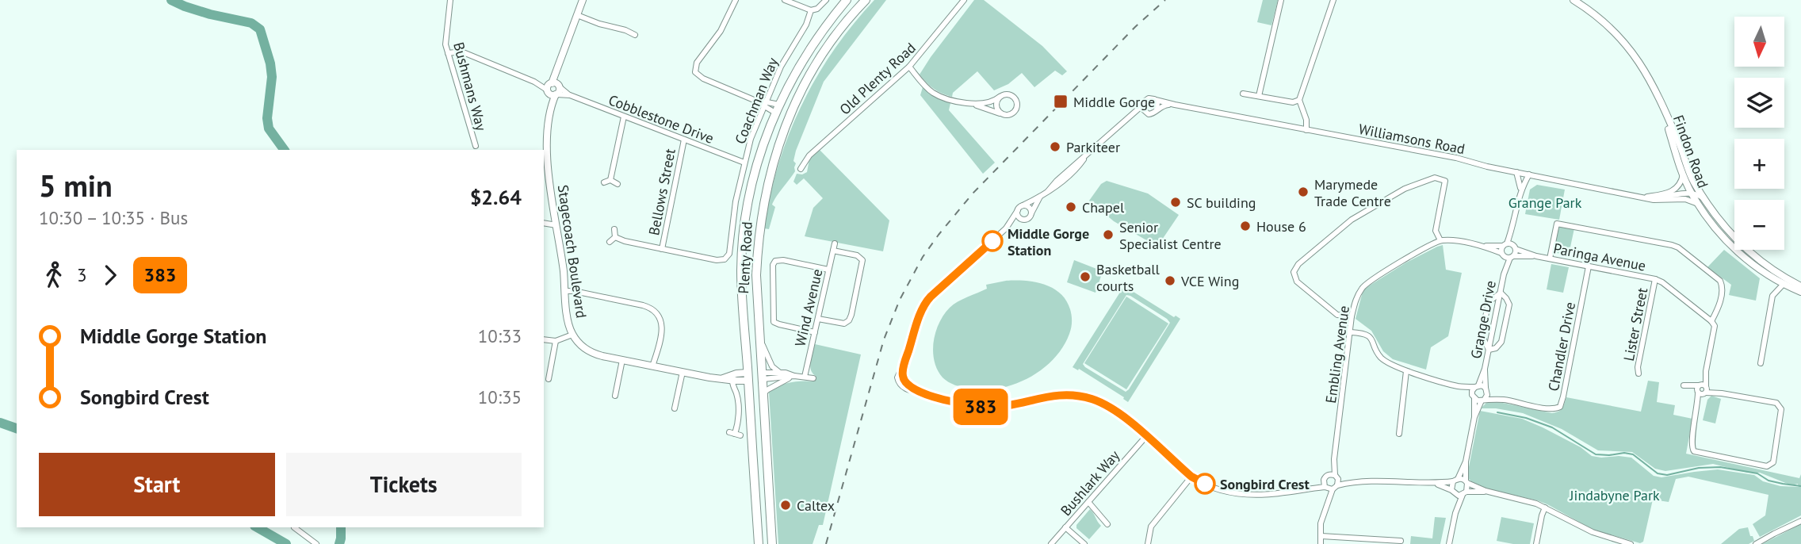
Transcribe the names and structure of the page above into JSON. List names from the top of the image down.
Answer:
{
  "streets": {
    "highway": ["Plenty Road"],
    "street": [
      "Old Plenty Road",
      "Bushmans Way",
      "Coachman Way",
      "Cobblestone Drive",
      "Williamsons Road",
      "Findon Road",
      "Bellows Street",
      "Stagecoach Boulevard",
      "Paringa Avenue",
      "Wind Avenue",
      "Grange Drive",
      "Lister Street",
      "Chandler Drive",
      "Embling Avenue",
      "Bushlark Way"
    ]
  },
  "crossings": [
    ["Coachman Way", "Cobblestone Drive"],
    ["Coachman Way", "Bellows Street"],
    ["Cobblestone Drive", "Bellows Street"],
    ["Cobblestone Drive", "Stagecoach Boulevard"],
    ["Williamsons Road", "Findon Road"],
    ["Stagecoach Boulevard", "Plenty Road"],
    ["Paringa Avenue", "Grange Drive"],
    ["Paringa Avenue", "Lister Street"],
    ["Paringa Avenue", "Chandler Drive"],
    ["Grange Drive", "Chandler Drive"]
  ],
  "parks": ["Grange Park", "Jindabyne Park"],
  "places": {
    "transit": ["Middle Gorge"],
    "other": [
      "Parkiteer",
      "Marymede Trade Centre",
      "SC building",
      "Chapel",
      "House 6",
      "Senior Specialist Centre",
      "Middle Gorge Station",
      "Basketball courts",
      "VCE Wing",
      "Songbird Crest",
      "Caltex"
    ]
  },
  "lines": ["bus line 383"],
  "north": "bottom",
  "page": {
    "on_map": "383",
    "map_buttons": ["+", "−"],
    "heading": ["5 min", "10:30 – 10:35 · Bus", "$2.64"],
    "legs": ["3", "383"],
    "list": [
      {
        "name": "Middle Gorge Station",
        "value": "10:33"
      },
      {
        "name": "Songbird Crest",
        "value": "10:35"
      }
    ],
    "buttons": ["Start", "Tickets"]
  }
}
